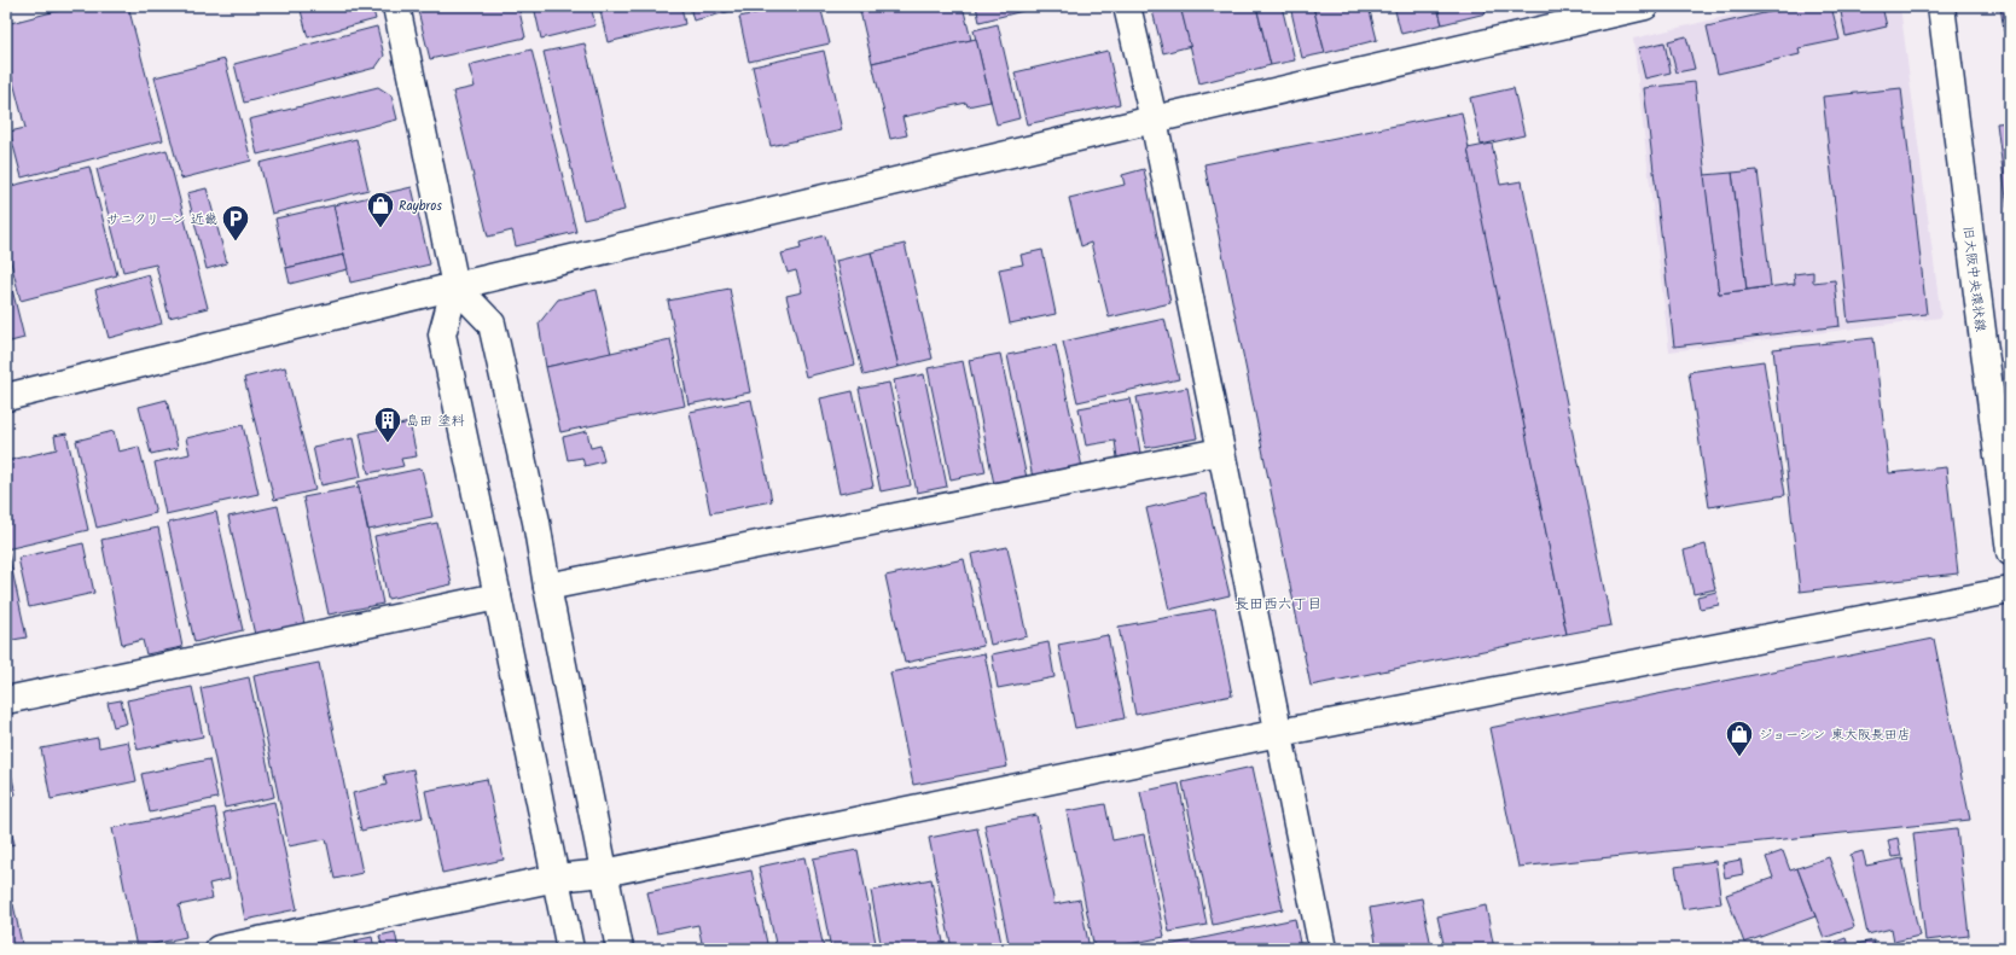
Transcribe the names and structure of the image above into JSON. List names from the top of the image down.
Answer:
{
  "streets": {
    "street": ["旧大阪中央環状線"]
  },
  "districts": ["長田西六丁目"],
  "places": {
    "shop": ["Raybros", "ジョーシン 東大阪長田店"],
    "parking": ["サニクリーン 近畿"],
    "building": ["島田 塗料"]
  }
}
